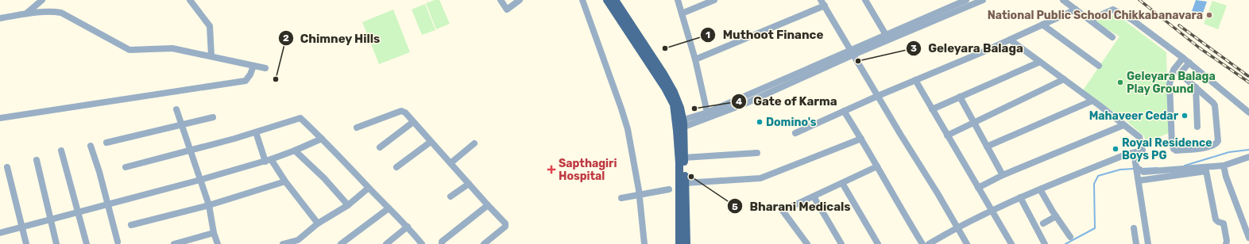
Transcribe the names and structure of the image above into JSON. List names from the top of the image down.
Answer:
{
  "places": {
    "other": [
      "National Public School Chikkabanavara",
      "Muthoot Finance",
      "Geleyara Balaga",
      "Chimney Hills",
      "Geleyara Balaga Play Ground",
      "Gate of Karma",
      "Mahaveer Cedar",
      "Domino's",
      "Royal Residence Boys PG",
      "Bharani Medicals"
    ],
    "health": ["Sapthagiri Hospital"]
  }
}
